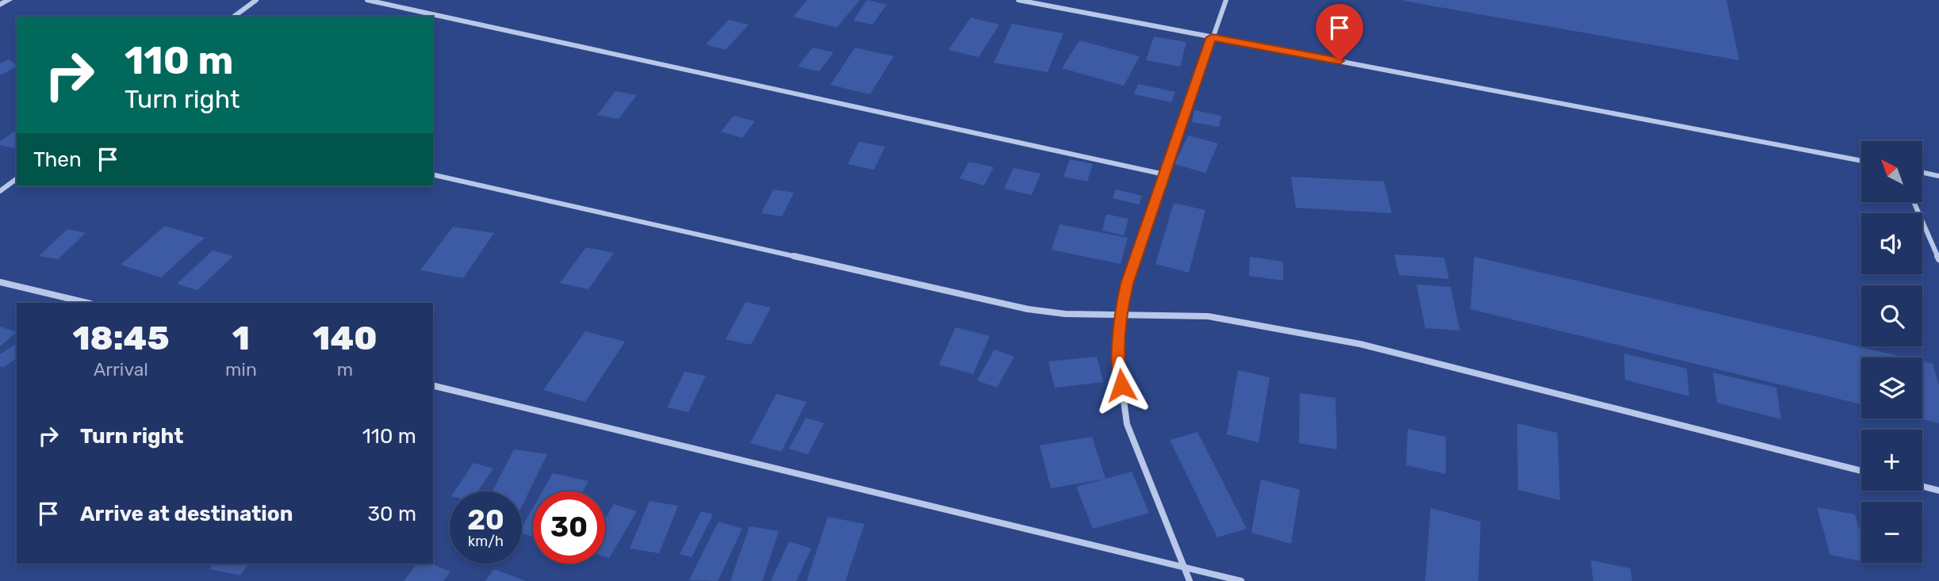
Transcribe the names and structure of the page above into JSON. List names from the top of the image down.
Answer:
{
  "north": "top left",
  "page": {
    "turn": ["110 m", "Turn right"],
    "then": "Then",
    "map_buttons": ["+", "−"],
    "eta": [
      "18:45",
      "Arrival",
      "1",
      "min",
      "140",
      "m"
    ],
    "list": [
      {
        "name": "Turn right",
        "value": "110 m"
      },
      {
        "name": "Arrive at destination",
        "value": "30 m"
      }
    ],
    "speed": "20 km/h",
    "limit": "30"
  }
}
